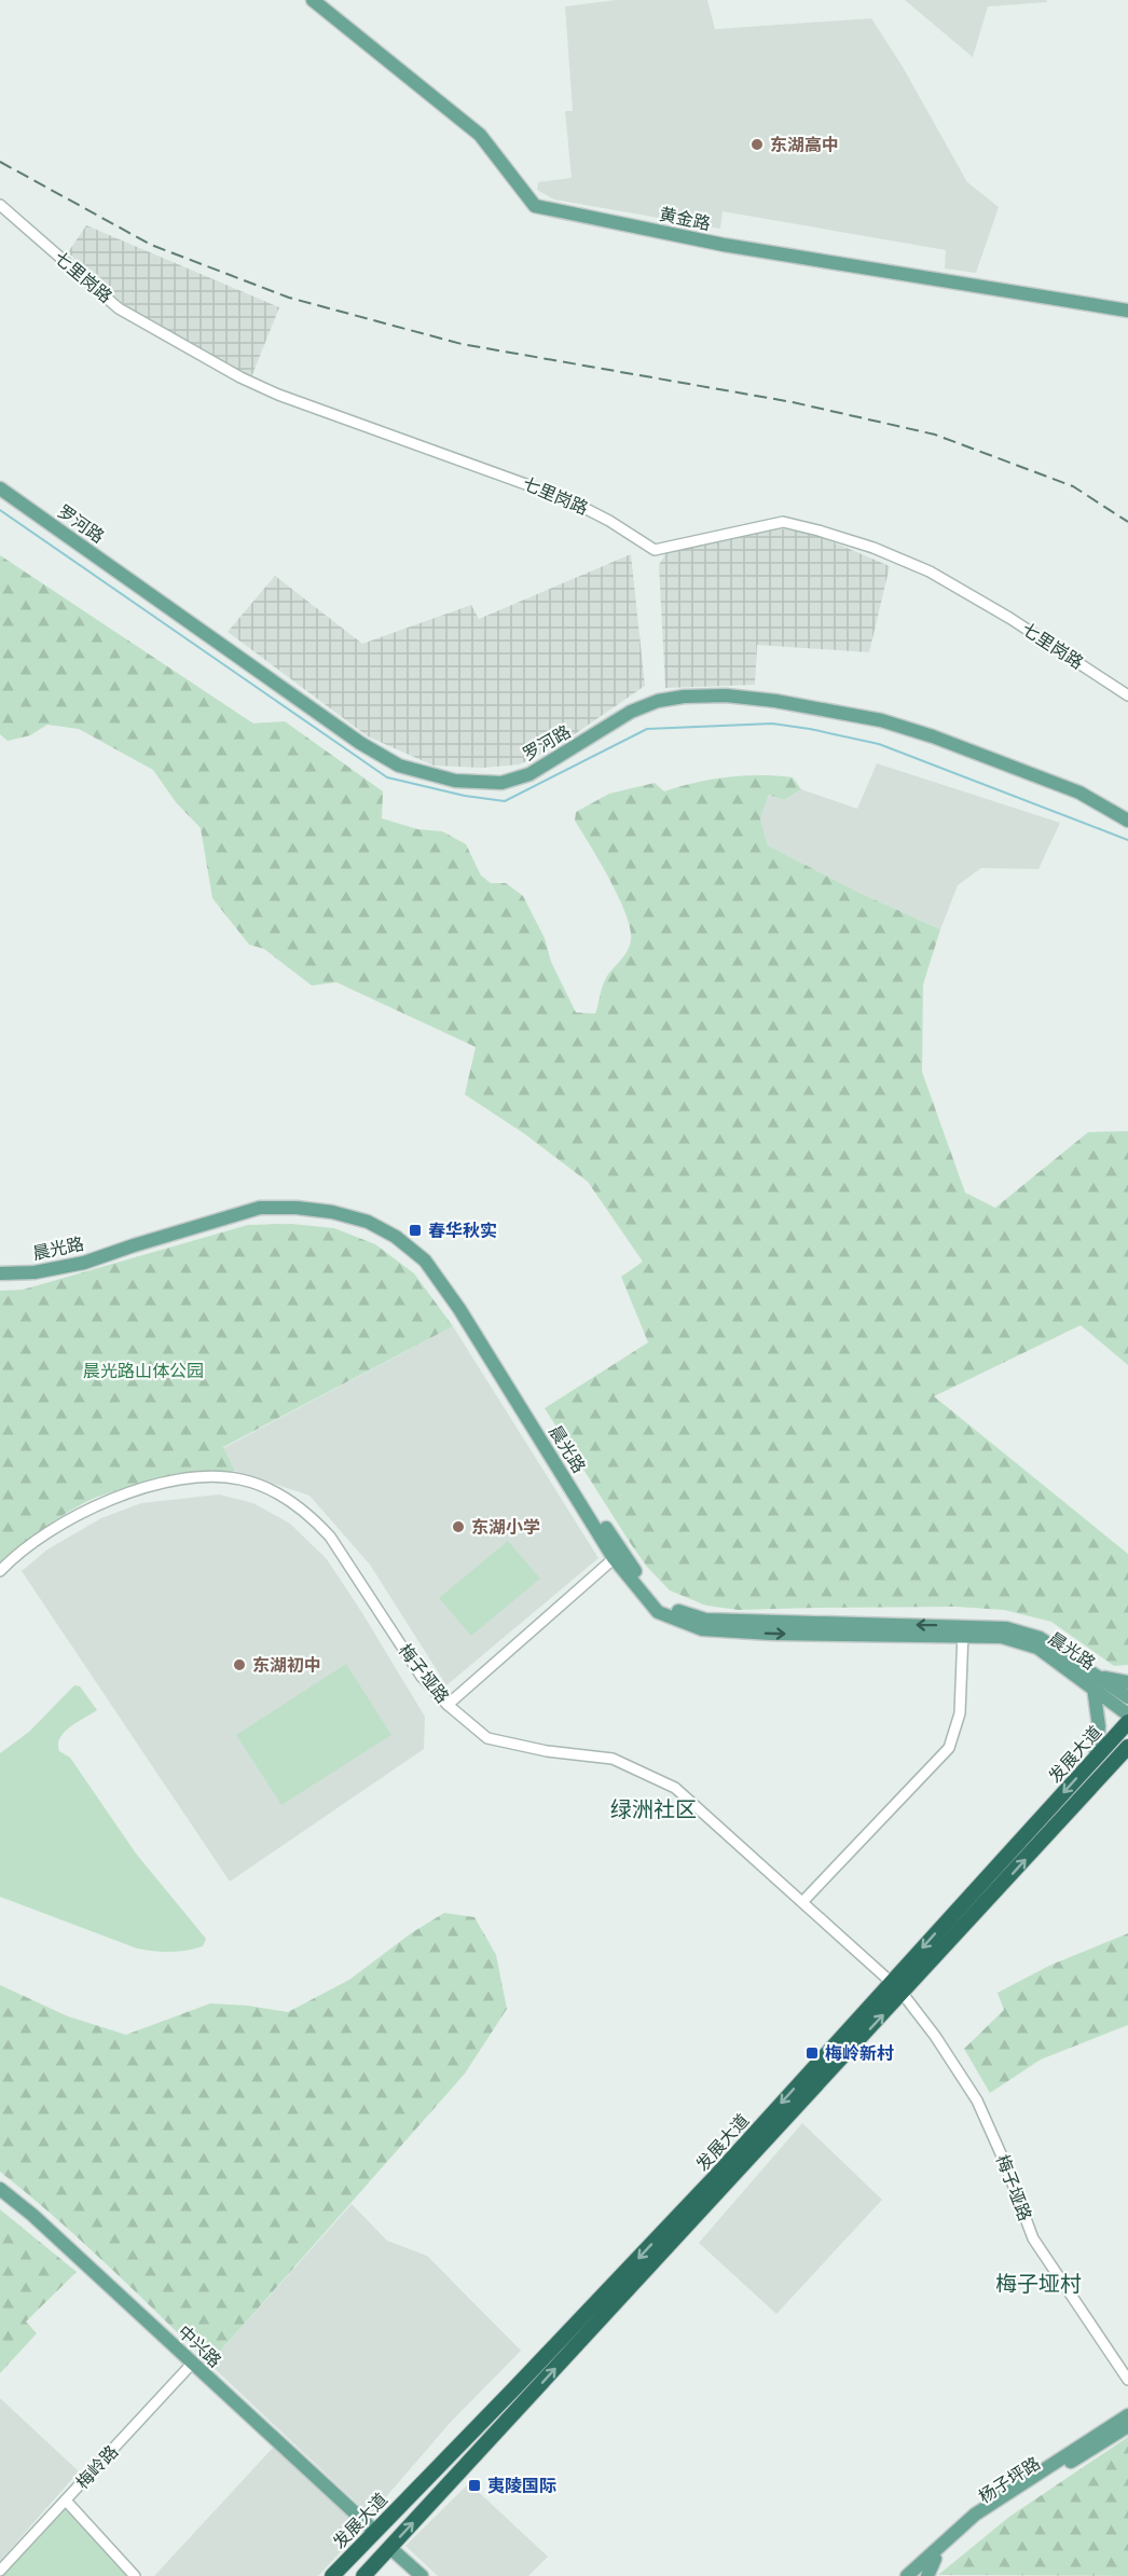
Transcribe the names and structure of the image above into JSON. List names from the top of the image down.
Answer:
{
  "streets": {
    "highway": ["发展大道"],
    "main road": [
      "黄金路",
      "罗河路",
      "晨光路",
      "中兴路",
      "杨子坪路"
    ],
    "street": ["七里岗路", "梅子垭路", "梅岭路"]
  },
  "crossings": [
    ["梅子垭路", "发展大道"],
    ["发展大道", "中兴路"],
    ["中兴路", "梅岭路"]
  ],
  "districts": ["绿洲社区", "梅子垭村"],
  "parks": ["晨光路山体公园"],
  "places": {
    "other": ["东湖高中", "东湖小学", "东湖初中"],
    "transit": ["春华秋实", "梅岭新村", "夷陵国际"]
  }
}
